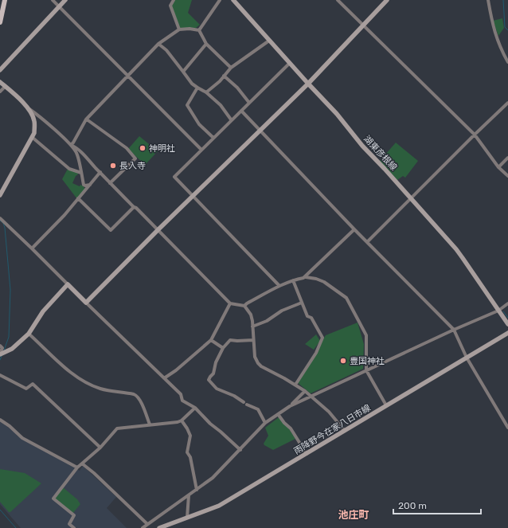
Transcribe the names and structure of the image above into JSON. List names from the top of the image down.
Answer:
{
  "streets": {
    "main road": ["湖東彦根線", "雨降野今在家八日市線"]
  },
  "districts": ["池庄町"],
  "places": ["神明社", "長入寺", "豊国神社"],
  "scale_bar": "200 m"
}
